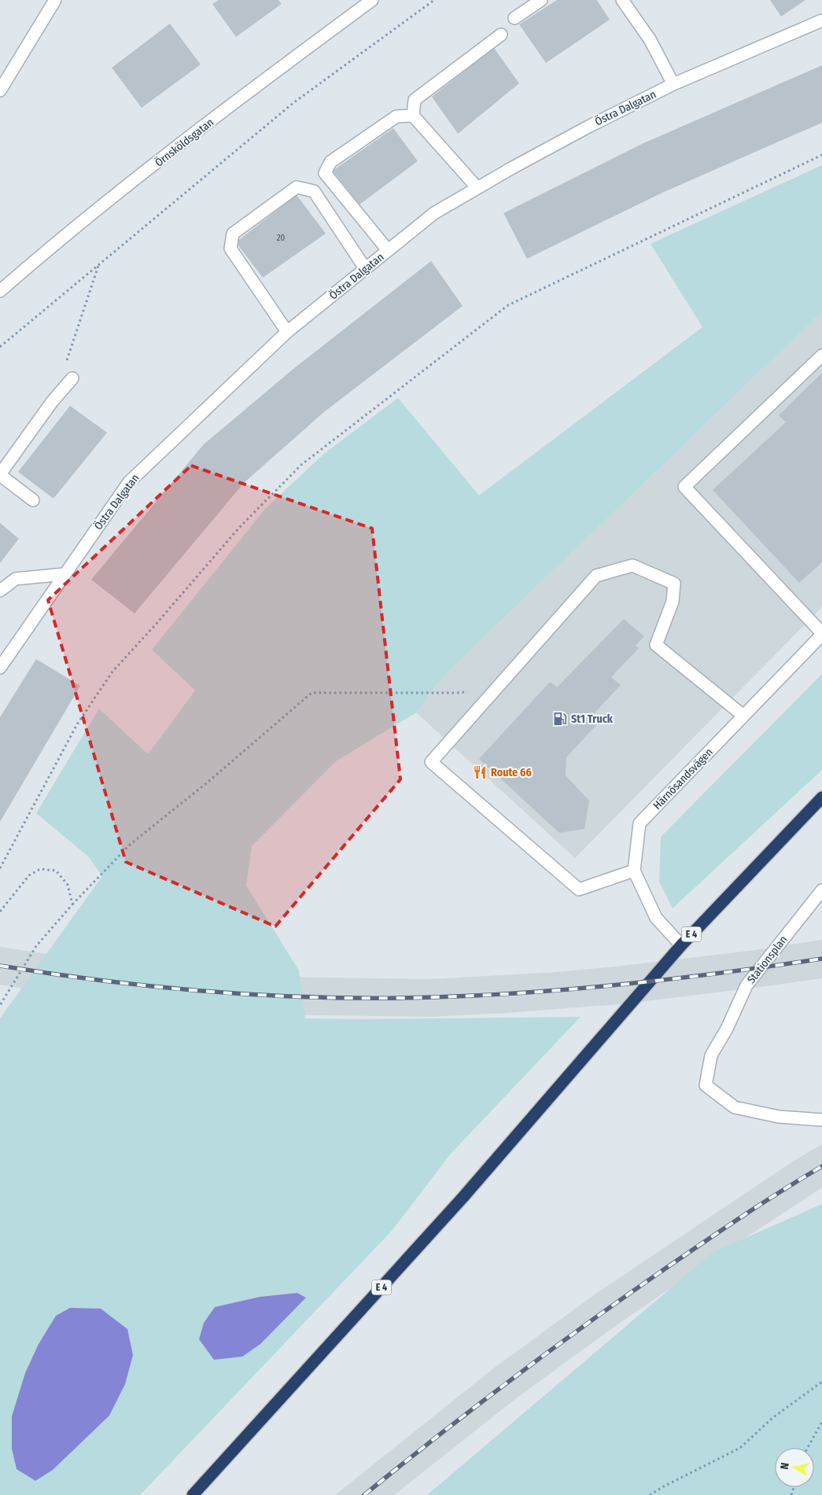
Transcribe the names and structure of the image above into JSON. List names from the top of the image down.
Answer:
{
  "streets": {
    "highway": ["E 4"],
    "street": [
      "Östra Dalgatan",
      "Örnsköldsgatan",
      "Härnösandsvägen",
      "Stationsplan"
    ]
  },
  "places": {
    "fuel station": ["St1 Truck"],
    "restaurant": ["Route 66"]
  },
  "house_numbers": ["20"],
  "north": "left"
}
